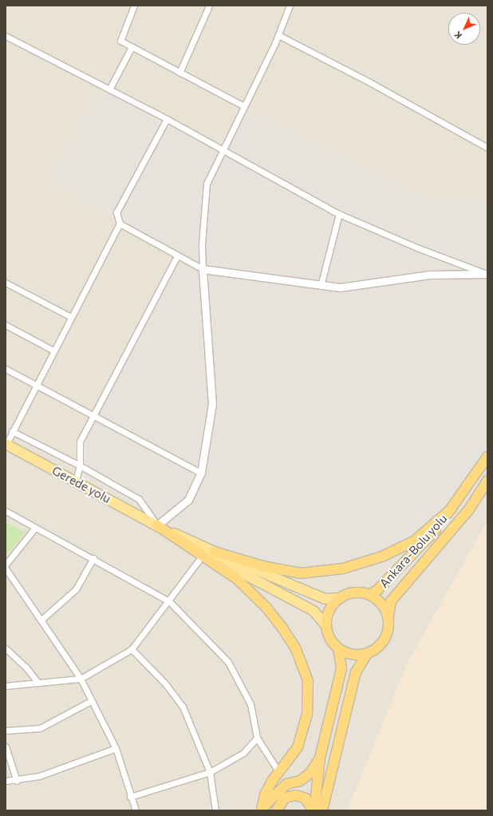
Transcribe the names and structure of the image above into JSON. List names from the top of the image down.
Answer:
{
  "streets": {
    "highway": ["Ankara-Bolu yolu"],
    "main road": ["Gerede yolu"]
  },
  "north": "bottom left"
}
